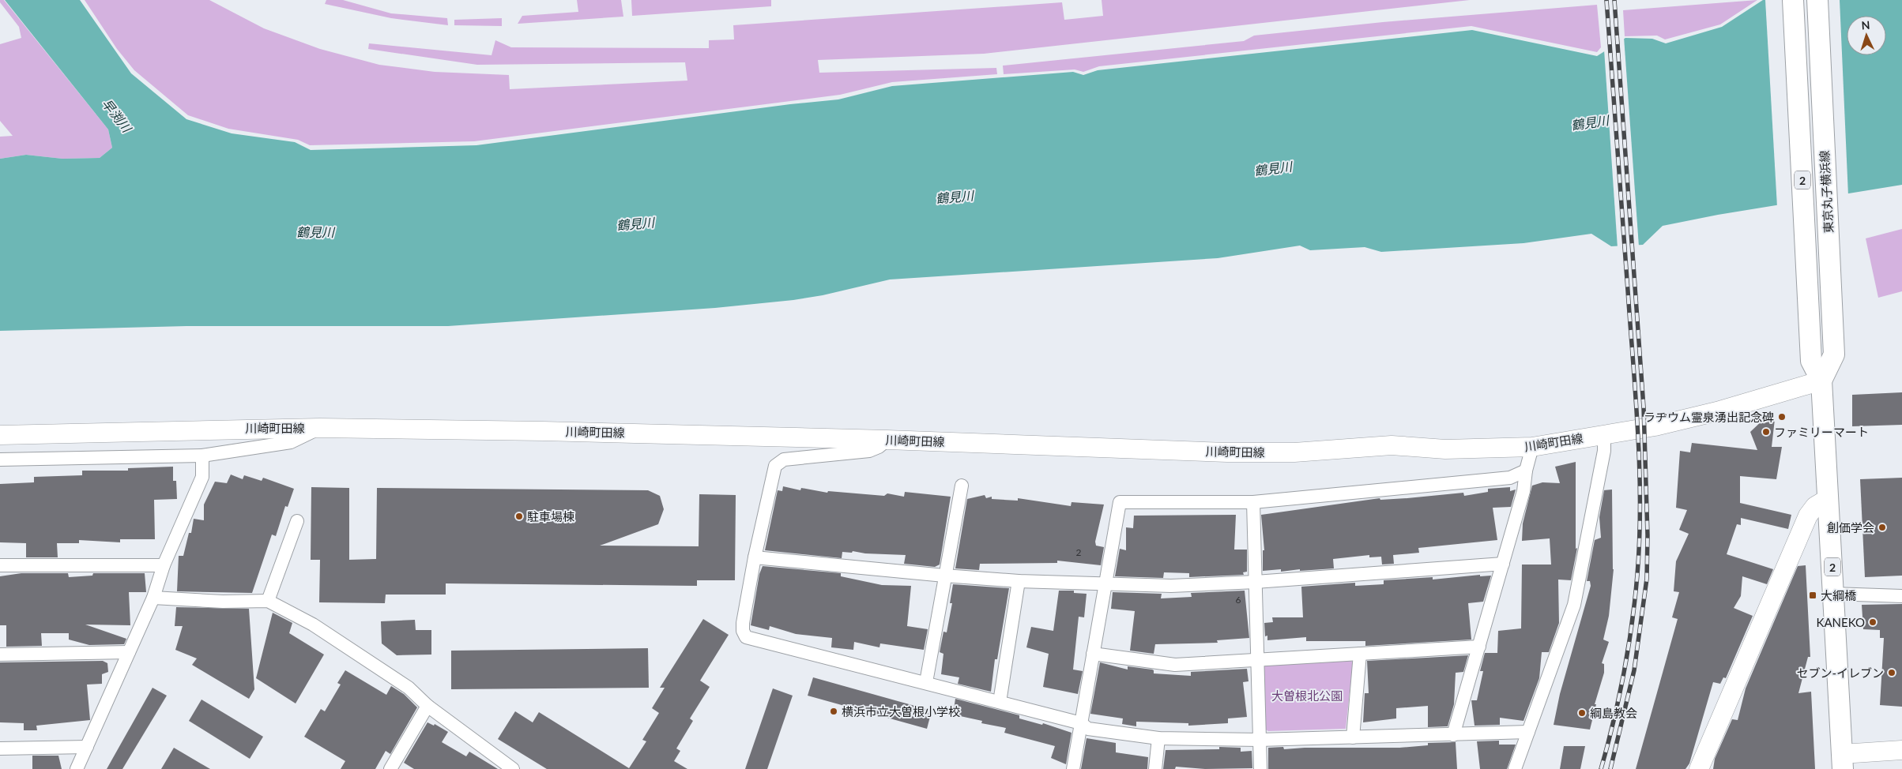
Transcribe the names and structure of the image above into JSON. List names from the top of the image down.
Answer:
{
  "streets": {
    "main road": ["2", "東京丸子横浜線", "川崎町田線"]
  },
  "crossings": [
    ["東京丸子横浜線", "川崎町田線"]
  ],
  "water": ["早渕川", "鶴見川"],
  "parks": ["大曽根北公園"],
  "places": {
    "other": [
      "ラヂウム霊泉湧出記念碑",
      "ファミリーマート",
      "駐車場棟",
      "創価学会",
      "KANEKO",
      "セブン-イレブン",
      "横浜市立大曽根小学校",
      "綱島教会"
    ],
    "transit": ["大綱橋"]
  },
  "house_numbers": ["2", "6"],
  "north": "top"
}
